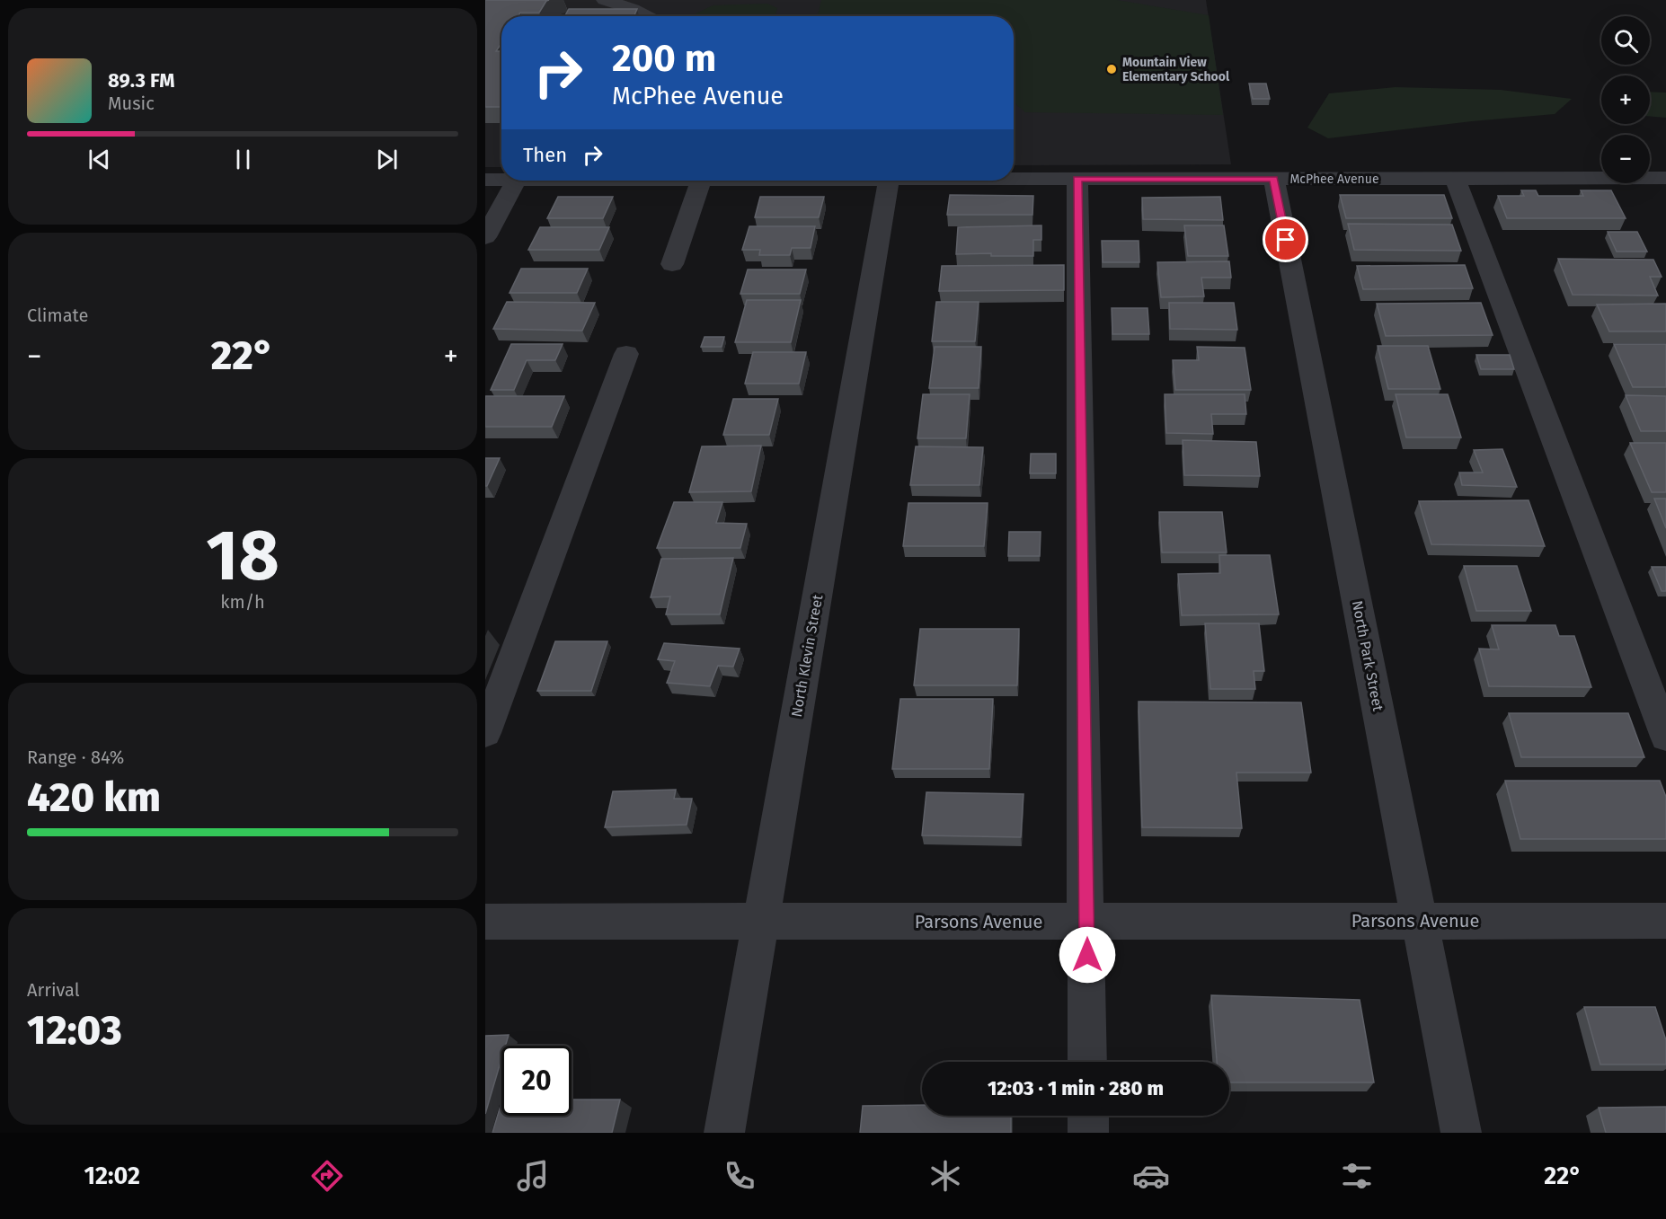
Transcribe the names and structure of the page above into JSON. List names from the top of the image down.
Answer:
{
  "streets": {
    "street": [
      "McPhee Avenue",
      "North Klevin Street",
      "North Park Street",
      "Parsons Avenue"
    ]
  },
  "crossings": [
    ["McPhee Avenue", "North Park Street"],
    ["North Klevin Street", "Parsons Avenue"],
    ["North Park Street", "Parsons Avenue"]
  ],
  "places": ["Mountain View Elementary School"],
  "page": {
    "map_buttons": ["+", "−"],
    "turn": ["200 m", "McPhee Avenue"],
    "song": ["89.3 FM", "Music"],
    "then": "Then",
    "tile": [
      "Climate",
      ["18", "km/h"],
      ["Range · 84%", "420 km"],
      ["Arrival", "12:03"]
    ],
    "heat": ["−", "22°", "+"],
    "limit": "20",
    "trip": "12:03 · 1 min · 280 m",
    "tabs": ["12:02", "22°"]
  }
}
